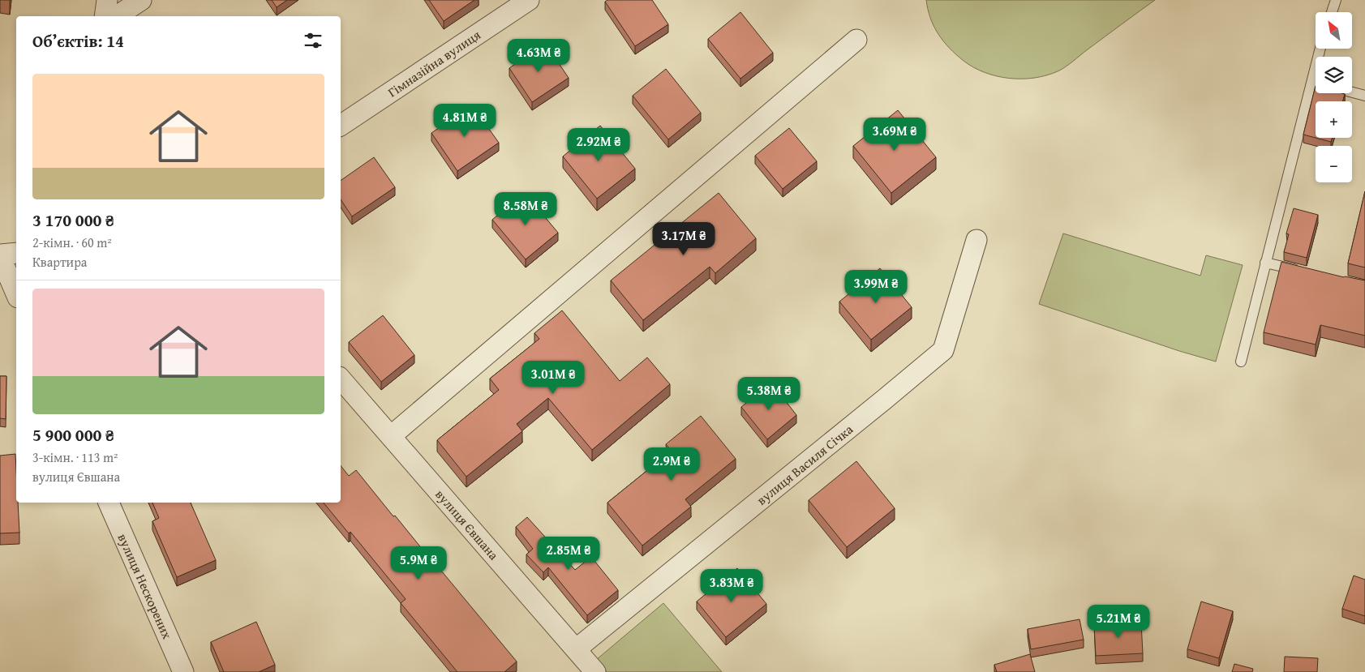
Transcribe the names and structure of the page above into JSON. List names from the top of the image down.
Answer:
{
  "streets": {
    "street": [
      "Гімназійна вулиця",
      "вулиця Василя Січка",
      "вулиця Євшана",
      "вулиця Нескорених"
    ]
  },
  "crossings": [
    ["вулиця Василя Січка", "вулиця Євшана"]
  ],
  "north": "top left",
  "page": {
    "map_buttons": ["+", "−"],
    "heading": "Об’єктів: 14",
    "price": [
      "4.63M ₴",
      "4.81M ₴",
      "3.69M ₴",
      "2.92M ₴",
      "8.58M ₴",
      "3.17M ₴",
      "3.99M ₴",
      "3.01M ₴",
      "5.38M ₴",
      "2.9M ₴",
      "2.85M ₴",
      "5.9M ₴",
      "3.83M ₴",
      "5.21M ₴"
    ],
    "list": [
      {
        "name": "3 170 000 ₴",
        "note": "2-кімн. · 60 m² · Квартира"
      },
      {
        "name": "5 900 000 ₴",
        "note": "3-кімн. · 113 m² · вулиця Євшана"
      }
    ]
  }
}
